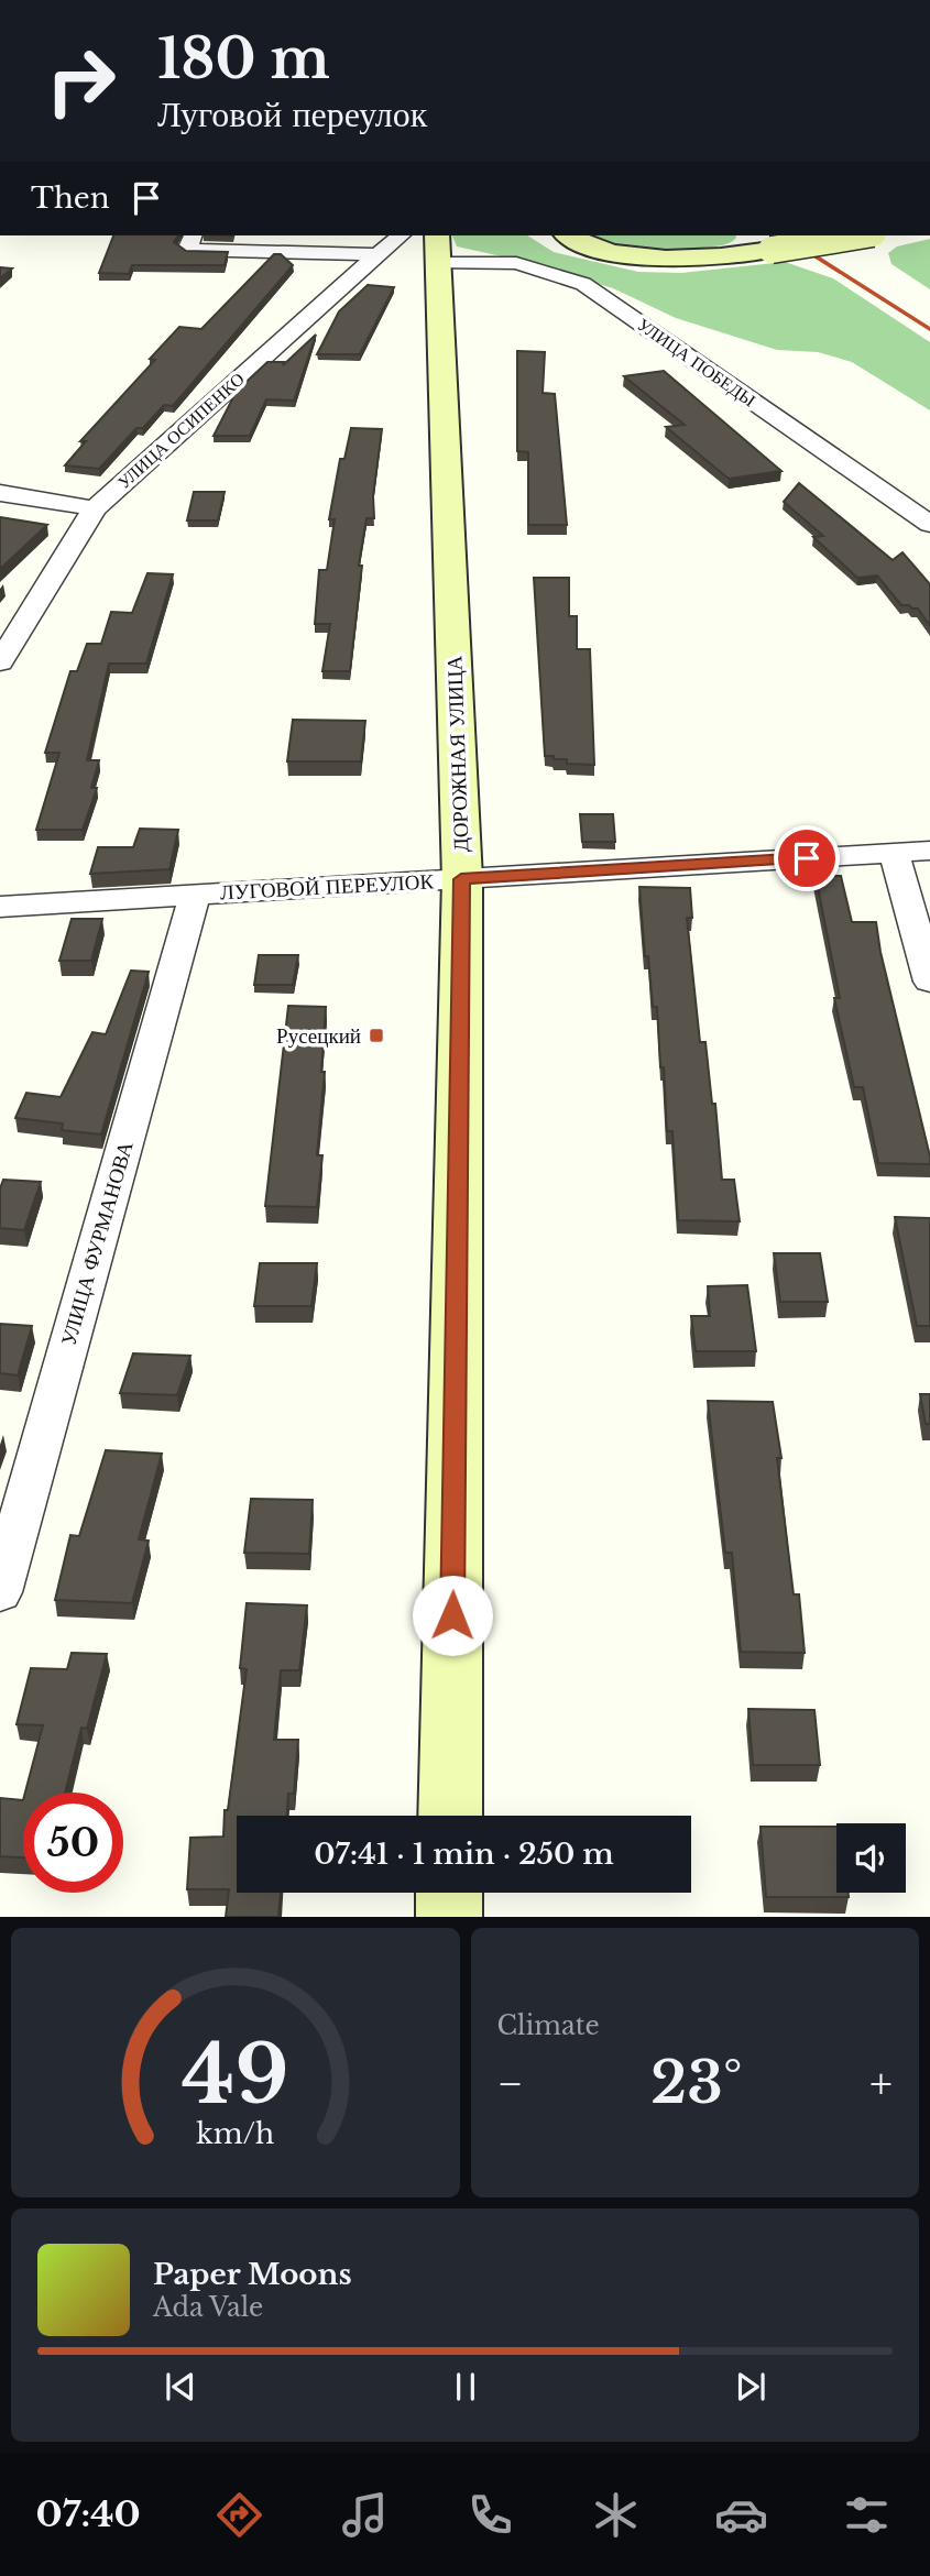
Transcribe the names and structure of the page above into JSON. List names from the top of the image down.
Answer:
{
  "streets": {
    "main road": ["ДОРОЖНАЯ УЛИЦА"],
    "street": [
      "УЛИЦА ПОБЕДЫ",
      "УЛИЦА ОСИПЕНКО",
      "ЛУГОВОЙ ПЕРЕУЛОК",
      "УЛИЦА ФУРМАНОВА"
    ]
  },
  "crossings": [
    ["УЛИЦА ПОБЕДЫ", "ДОРОЖНАЯ УЛИЦА"],
    ["ДОРОЖНАЯ УЛИЦА", "ЛУГОВОЙ ПЕРЕУЛОК"],
    ["ЛУГОВОЙ ПЕРЕУЛОК", "УЛИЦА ФУРМАНОВА"]
  ],
  "places": {
    "transit": ["Русецкий"]
  },
  "page": {
    "turn": ["180 m", "Луговой переулок"],
    "then": "Then",
    "limit": "50",
    "trip": "07:41 · 1 min · 250 m",
    "tile": "Climate",
    "heat": ["−", "23°", "+"],
    "song": ["Paper Moons", "Ada Vale"],
    "tabs": "07:40",
    "gauge": ["49", "km/h"]
  }
}
